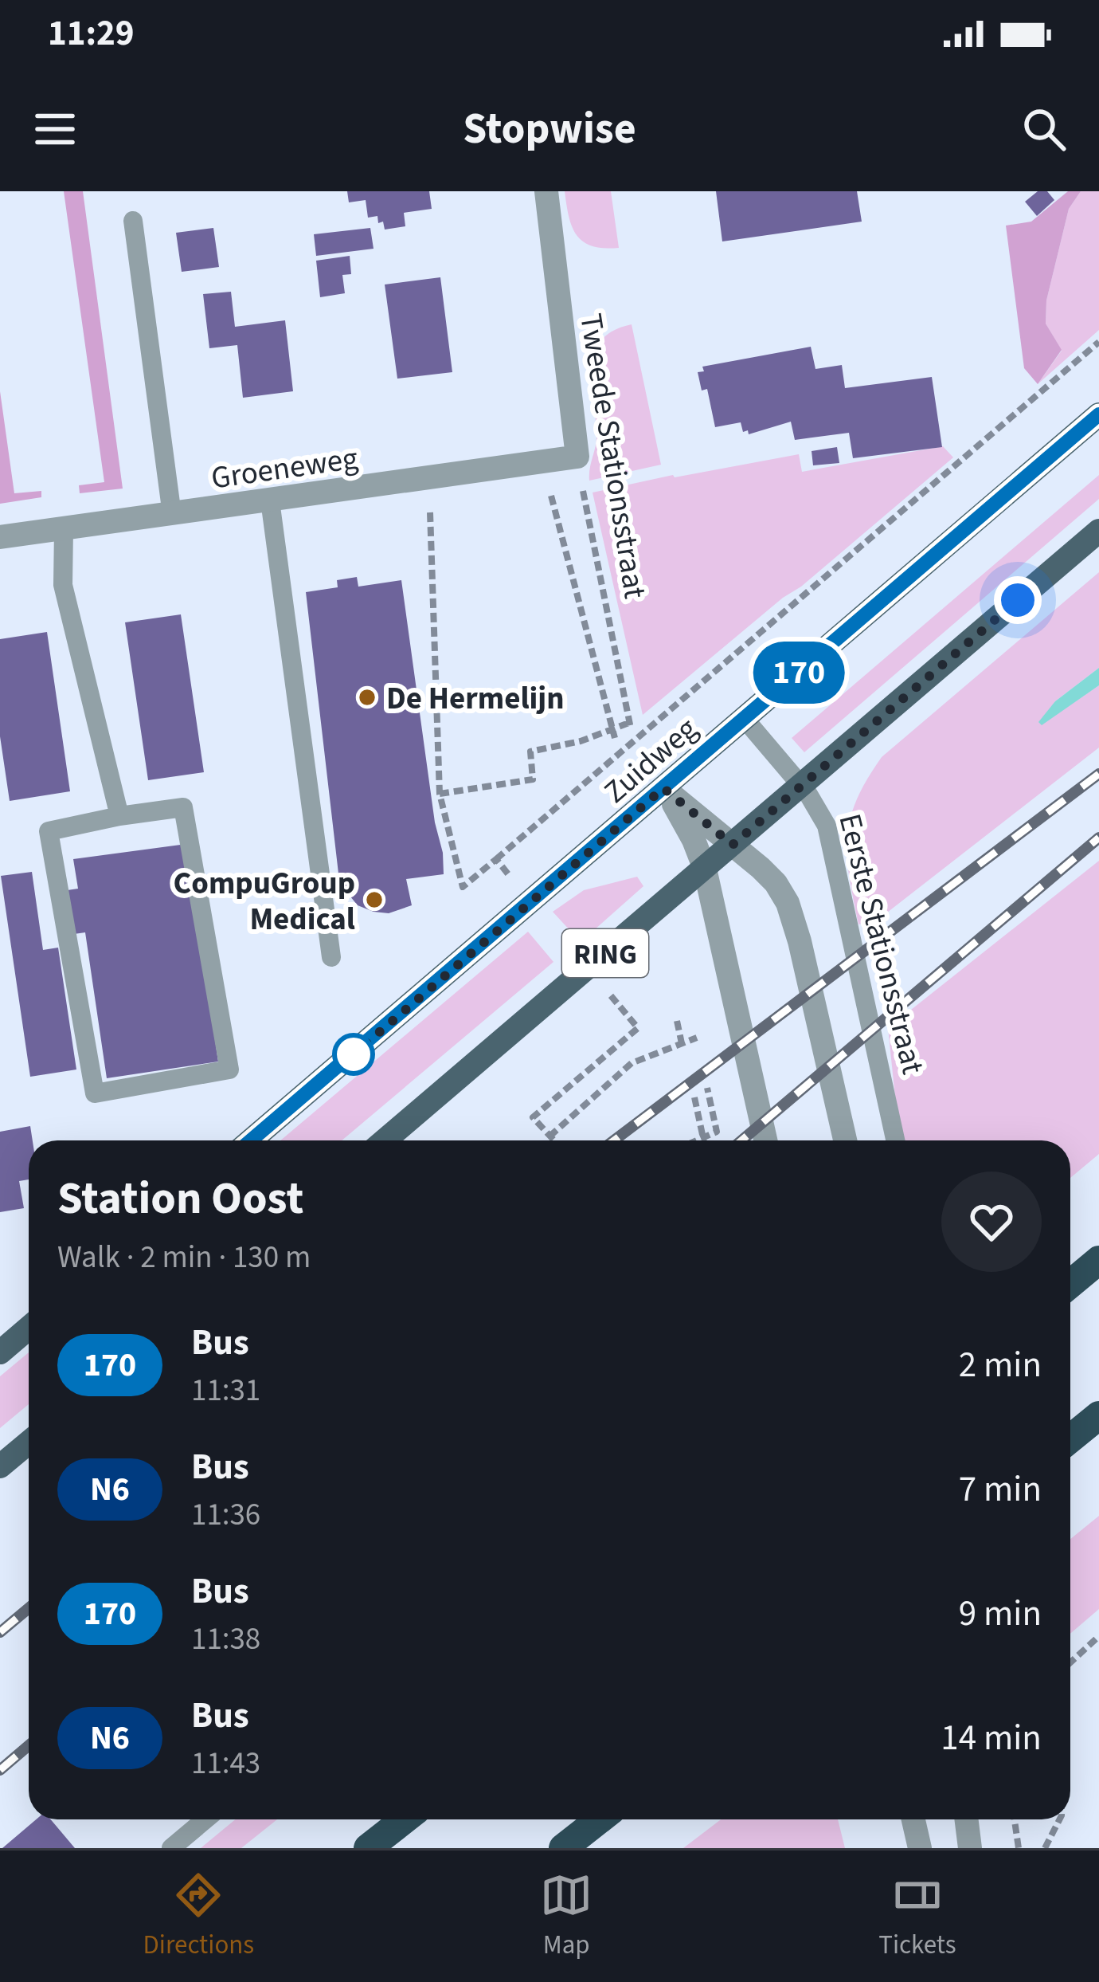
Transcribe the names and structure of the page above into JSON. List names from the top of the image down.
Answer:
{
  "streets": {
    "main road": ["Zuidweg", "RING"],
    "street": ["Tweede Stationsstraat", "Groeneweg"],
    "lane": ["Eerste Stationsstraat"]
  },
  "crossings": [
    ["Tweede Stationsstraat", "Groeneweg"],
    ["Zuidweg", "Eerste Stationsstraat"],
    ["Eerste Stationsstraat", "RING"]
  ],
  "places": ["De Hermelijn", "CompuGroup Medical"],
  "lines": ["bus line 170"],
  "page": {
    "status": "11:29",
    "header": "Stopwise",
    "on_map": "170",
    "heading": ["Station Oost", "Walk · 2 min · 130 m"],
    "list": [
      {
        "mark": "170",
        "name": "Bus",
        "note": "11:31",
        "value": "2 min"
      },
      {
        "mark": "N6",
        "name": "Bus",
        "note": "11:36",
        "value": "7 min"
      },
      {
        "mark": "170",
        "name": "Bus",
        "note": "11:38",
        "value": "9 min"
      },
      {
        "mark": "N6",
        "name": "Bus",
        "note": "11:43",
        "value": "14 min"
      }
    ],
    "tabs": ["Directions", "Map", "Tickets"]
  }
}
